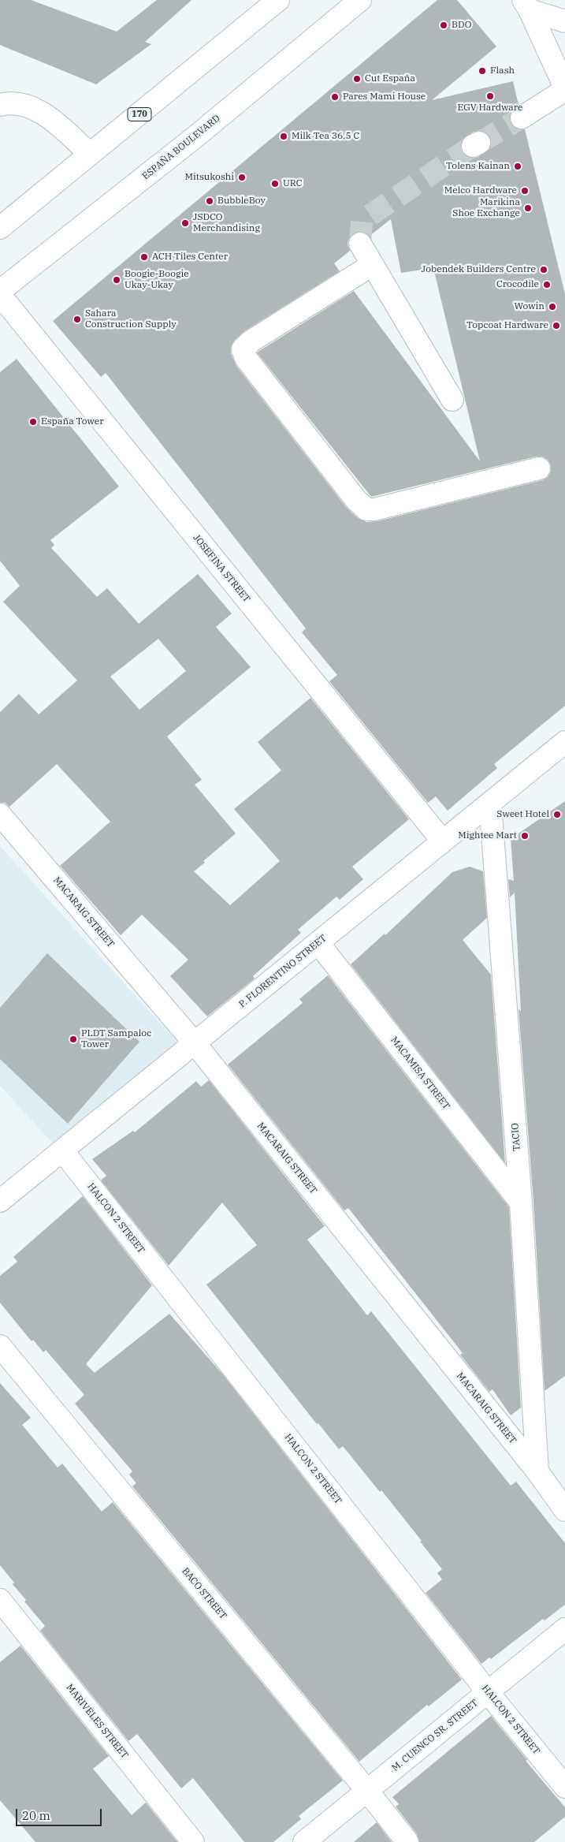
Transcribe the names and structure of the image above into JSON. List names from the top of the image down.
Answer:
{
  "streets": {
    "street": [
      "170",
      "ESPAÑA BOULEVARD",
      "JOSEFINA STREET",
      "MACARAIG STREET",
      "P. FLORENTINO STREET",
      "MACAMISA STREET",
      "TACIO",
      "HALCON 2 STREET",
      "BACO STREET",
      "MARIVELES STREET",
      "M. CUENCO SR. STREET"
    ]
  },
  "crossings": [
    ["JOSEFINA STREET", "P. FLORENTINO STREET"],
    ["MACARAIG STREET", "P. FLORENTINO STREET"],
    ["MACARAIG STREET", "TACIO"],
    ["P. FLORENTINO STREET", "MACAMISA STREET"],
    ["P. FLORENTINO STREET", "TACIO"],
    ["P. FLORENTINO STREET", "HALCON 2 STREET"],
    ["MACAMISA STREET", "TACIO"],
    ["HALCON 2 STREET", "M. CUENCO SR. STREET"],
    ["BACO STREET", "M. CUENCO SR. STREET"]
  ],
  "places": [
    "BDO",
    "Flash",
    "Cut España",
    "EGV Hardware",
    "Pares Mami House",
    "Milk Tea 36.5 C",
    "Tolens Kainan",
    "Mitsukoshi",
    "URC",
    "Melco Hardware",
    "BubbleBoy",
    "Marikina Shoe Exchange",
    "JSDCO Merchandising",
    "ACH Tiles Center",
    "Jobendek Builders Centre",
    "Boogie-Boogie Ukay-Ukay",
    "Crocodile",
    "Wowin",
    "Sahara Construction Supply",
    "Topcoat Hardware",
    "España Tower",
    "Sweet Hotel",
    "Mightee Mart",
    "PLDT Sampaloc Tower"
  ],
  "scale_bar": "20 m"
}
